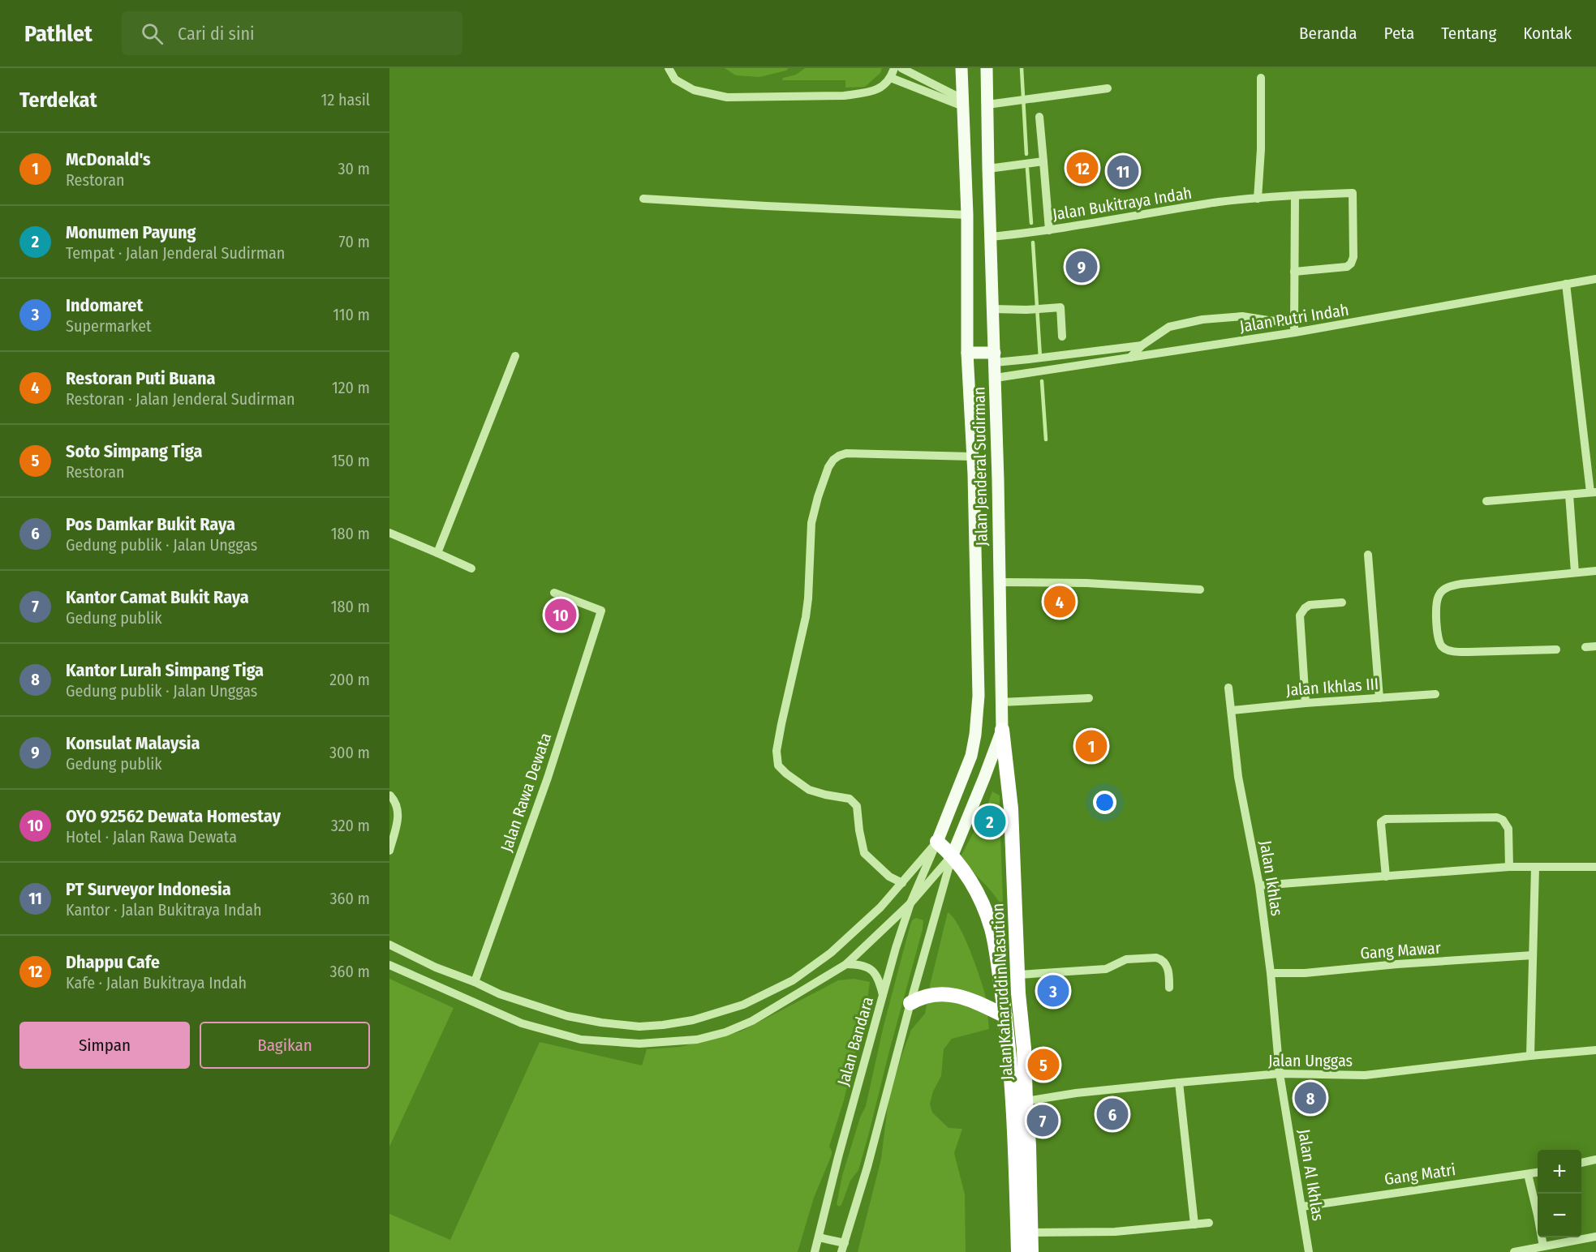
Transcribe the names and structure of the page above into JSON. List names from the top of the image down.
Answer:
{
  "streets": {
    "highway": ["Jalan Kaharuddin Nasution"],
    "main road": ["Jalan Jenderal Sudirman"],
    "street": [
      "Jalan Bukitraya Indah",
      "Jalan Putri Indah",
      "Jalan Ikhlas III",
      "Jalan Rawa Dewata",
      "Jalan Ikhlas",
      "Gang Mawar",
      "Jalan Bandara",
      "Jalan Unggas",
      "Gang Matri",
      "Jalan Al Ikhlas"
    ]
  },
  "crossings": [
    ["Jalan Bukitraya Indah", "Jalan Jenderal Sudirman"],
    ["Jalan Putri Indah", "Jalan Jenderal Sudirman"],
    ["Jalan Jenderal Sudirman", "Jalan Kaharuddin Nasution"],
    ["Jalan Jenderal Sudirman", "Jalan Bandara"],
    ["Jalan Ikhlas III", "Jalan Ikhlas"],
    ["Jalan Ikhlas", "Gang Mawar"],
    ["Jalan Ikhlas", "Jalan Unggas"],
    ["Jalan Ikhlas", "Jalan Al Ikhlas"],
    ["Jalan Kaharuddin Nasution", "Jalan Bandara"],
    ["Jalan Kaharuddin Nasution", "Jalan Unggas"],
    ["Jalan Unggas", "Jalan Al Ikhlas"],
    ["Gang Matri", "Jalan Al Ikhlas"]
  ],
  "page": {
    "header": "Pathlet",
    "search": "Cari di sini",
    "nav": [
      "Beranda",
      "Peta",
      "Tentang",
      "Kontak"
    ],
    "heading": ["Terdekat", "12 hasil"],
    "list": [
      {
        "mark": "1",
        "name": "McDonald's",
        "note": "Restoran",
        "value": "30 m"
      },
      {
        "mark": "2",
        "name": "Monumen Payung",
        "note": "Tempat · Jalan Jenderal Sudirman",
        "value": "70 m"
      },
      {
        "mark": "3",
        "name": "Indomaret",
        "note": "Supermarket",
        "value": "110 m"
      },
      {
        "mark": "4",
        "name": "Restoran Puti Buana",
        "note": "Restoran · Jalan Jenderal Sudirman",
        "value": "120 m"
      },
      {
        "mark": "5",
        "name": "Soto Simpang Tiga",
        "note": "Restoran",
        "value": "150 m"
      },
      {
        "mark": "6",
        "name": "Pos Damkar Bukit Raya",
        "note": "Gedung publik · Jalan Unggas",
        "value": "180 m"
      },
      {
        "mark": "7",
        "name": "Kantor Camat Bukit Raya",
        "note": "Gedung publik",
        "value": "180 m"
      },
      {
        "mark": "8",
        "name": "Kantor Lurah Simpang Tiga",
        "note": "Gedung publik · Jalan Unggas",
        "value": "200 m"
      },
      {
        "mark": "9",
        "name": "Konsulat Malaysia",
        "note": "Gedung publik",
        "value": "300 m"
      },
      {
        "mark": "10",
        "name": "OYO 92562 Dewata Homestay",
        "note": "Hotel · Jalan Rawa Dewata",
        "value": "320 m"
      },
      {
        "mark": "11",
        "name": "PT Surveyor Indonesia",
        "note": "Kantor · Jalan Bukitraya Indah",
        "value": "360 m"
      },
      {
        "mark": "12",
        "name": "Dhappu Cafe",
        "note": "Kafe · Jalan Bukitraya Indah",
        "value": "360 m"
      }
    ],
    "pins": [
      "12",
      "11",
      "9",
      "4",
      "10",
      "1",
      "2",
      "3",
      "5",
      "8",
      "6",
      "7"
    ],
    "buttons": ["Simpan", "Bagikan"],
    "map_buttons": ["+", "−"]
  }
}
